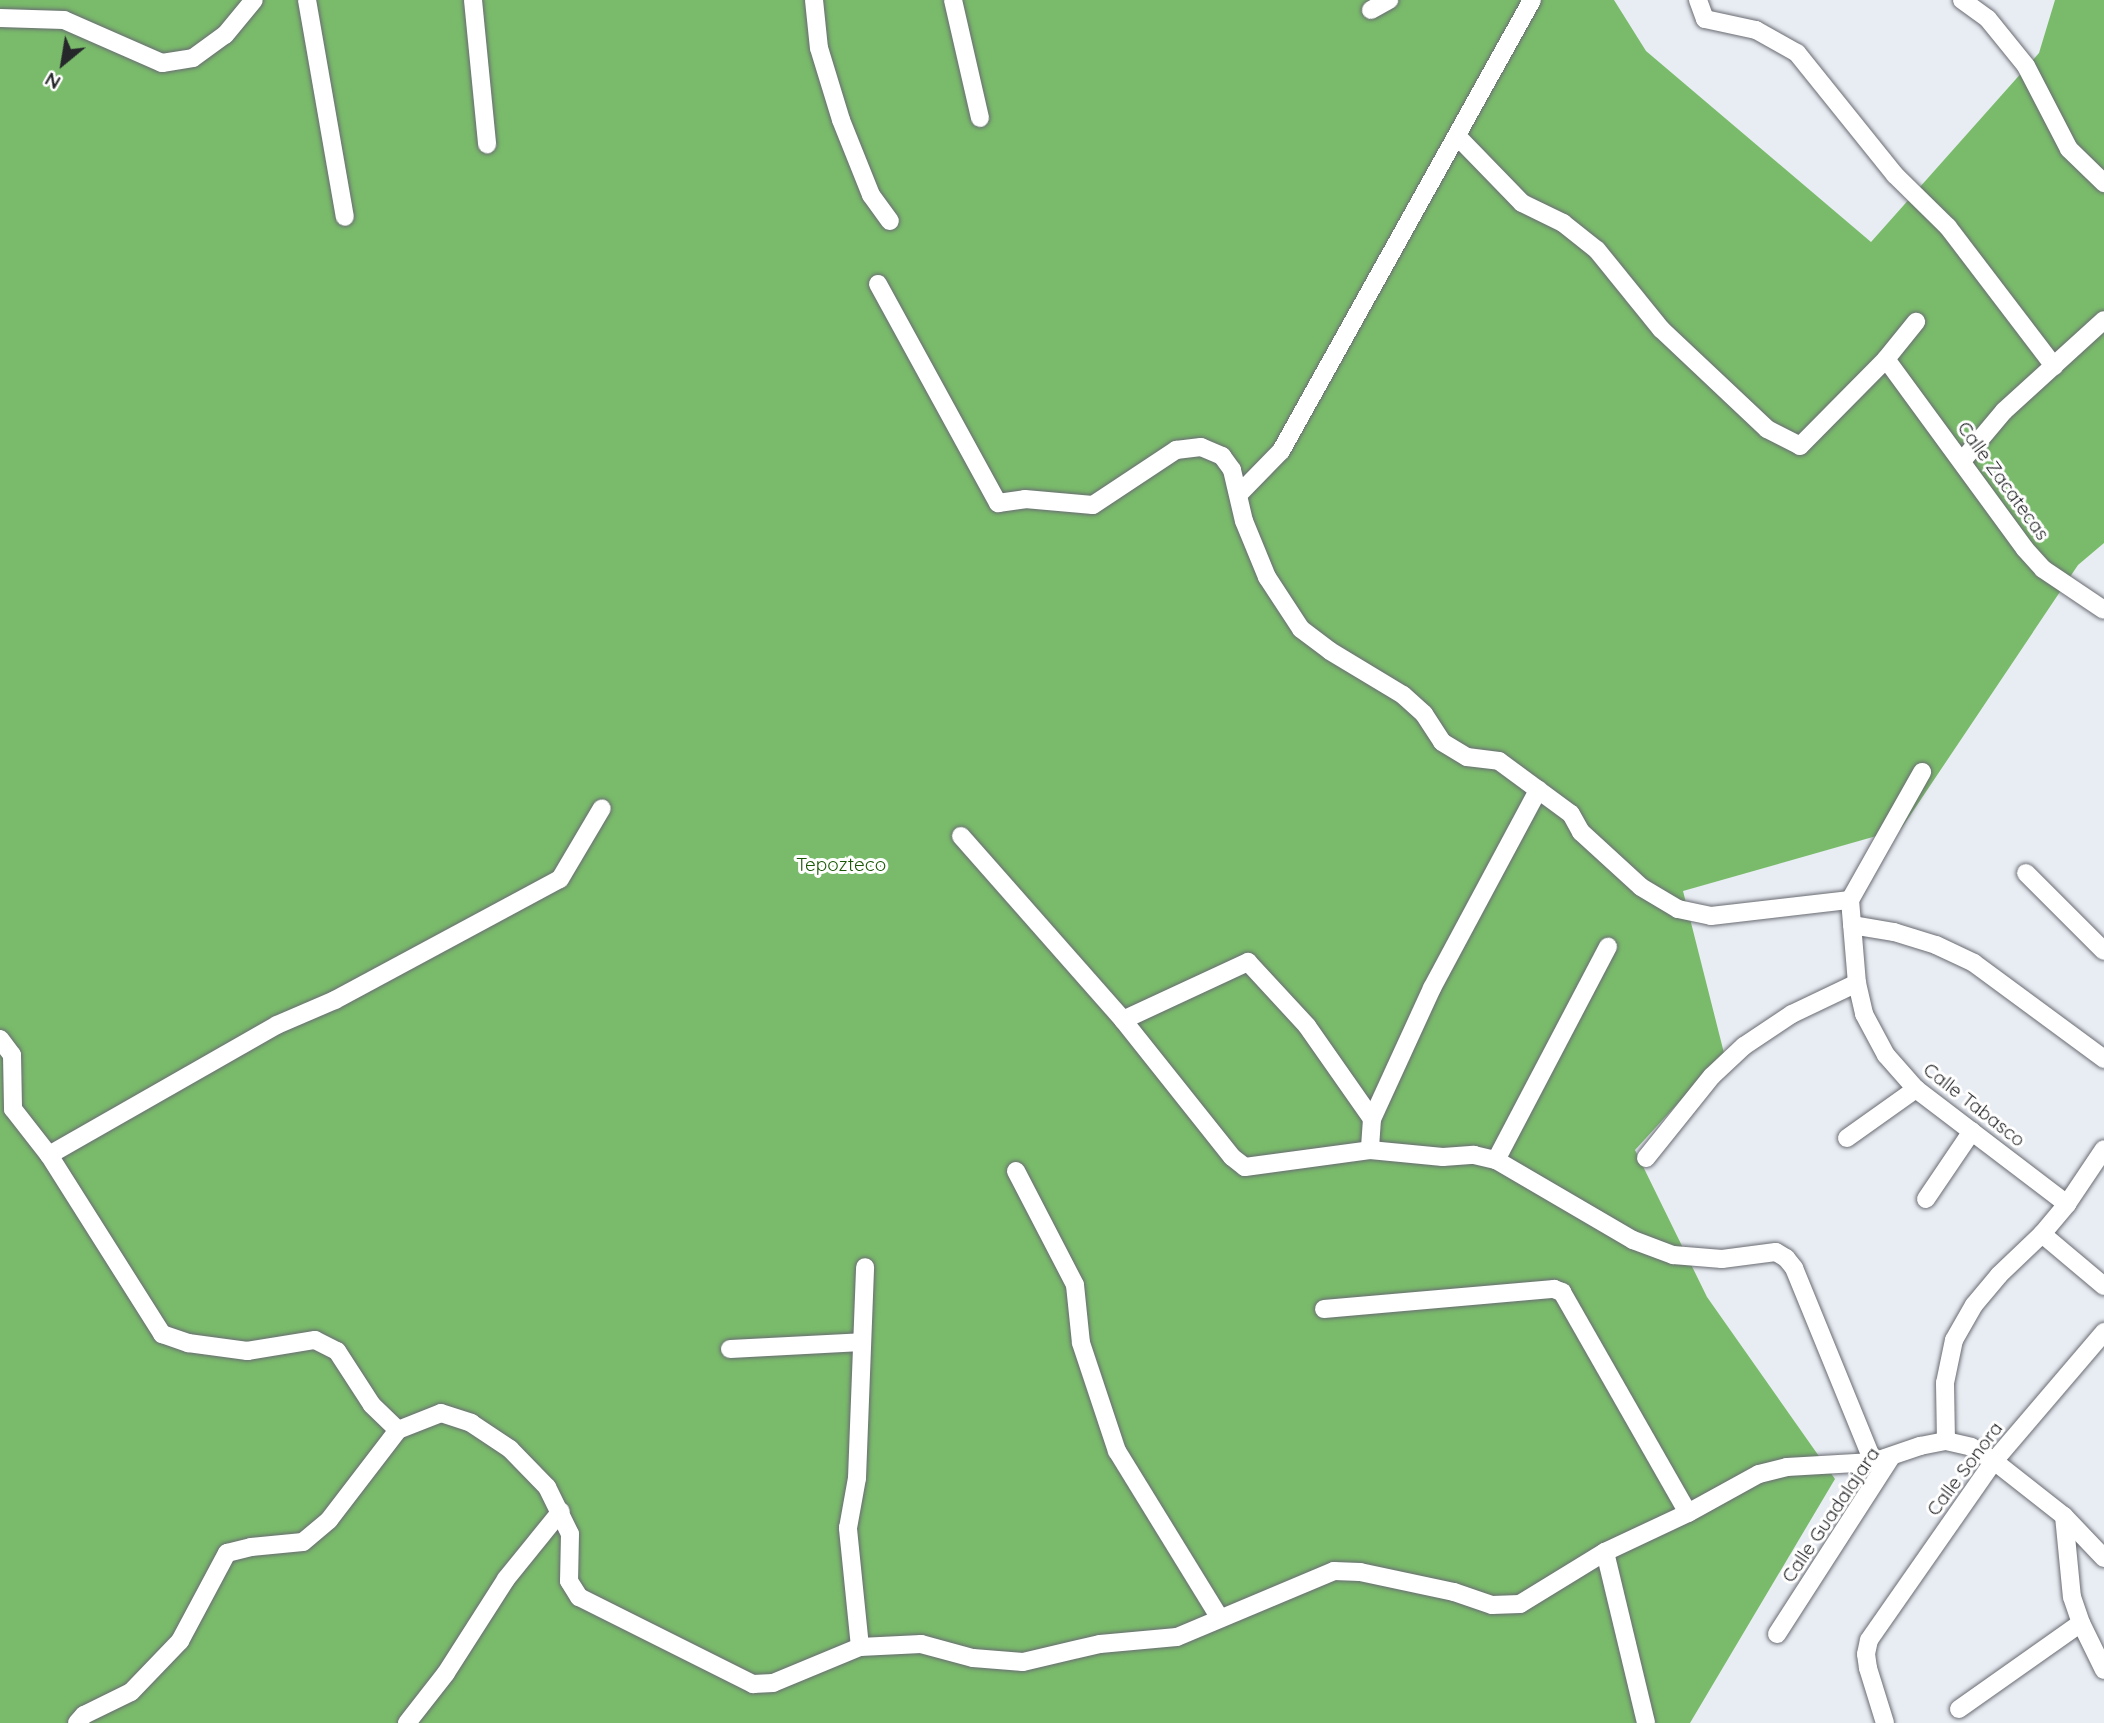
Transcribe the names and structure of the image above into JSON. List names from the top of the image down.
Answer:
{
  "streets": {
    "street": [
      "Calle Zacatecas",
      "Calle Tabasco",
      "Calle Sonora",
      "Calle Guadalajara"
    ]
  },
  "parks": ["Tepozteco"],
  "north": "bottom left"
}
